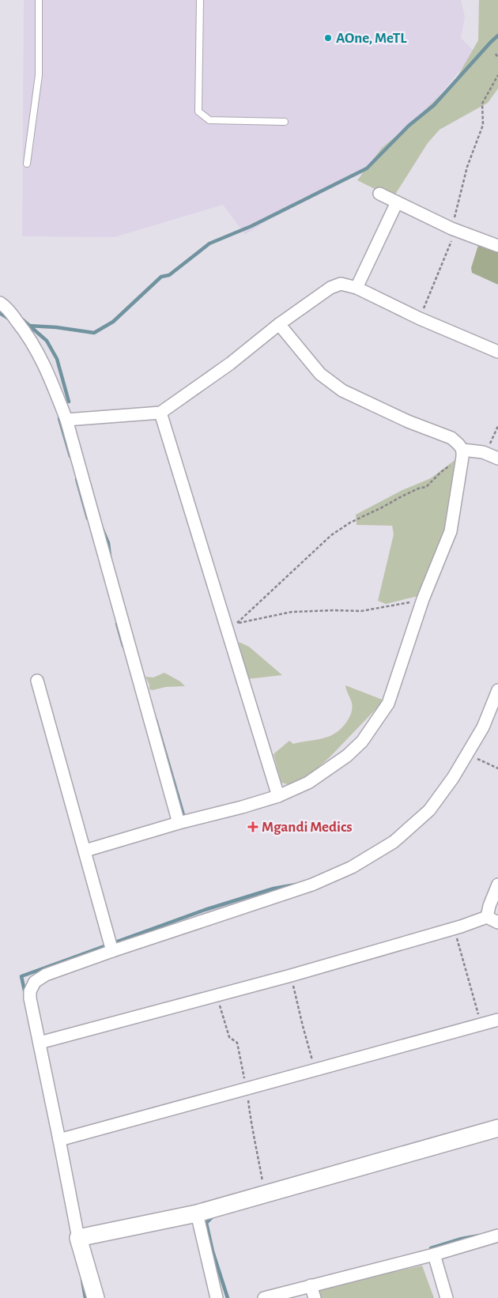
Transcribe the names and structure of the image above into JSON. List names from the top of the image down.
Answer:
{
  "places": {
    "other": ["AOne, MeTL"],
    "health": ["Mgandi Medics"]
  }
}
